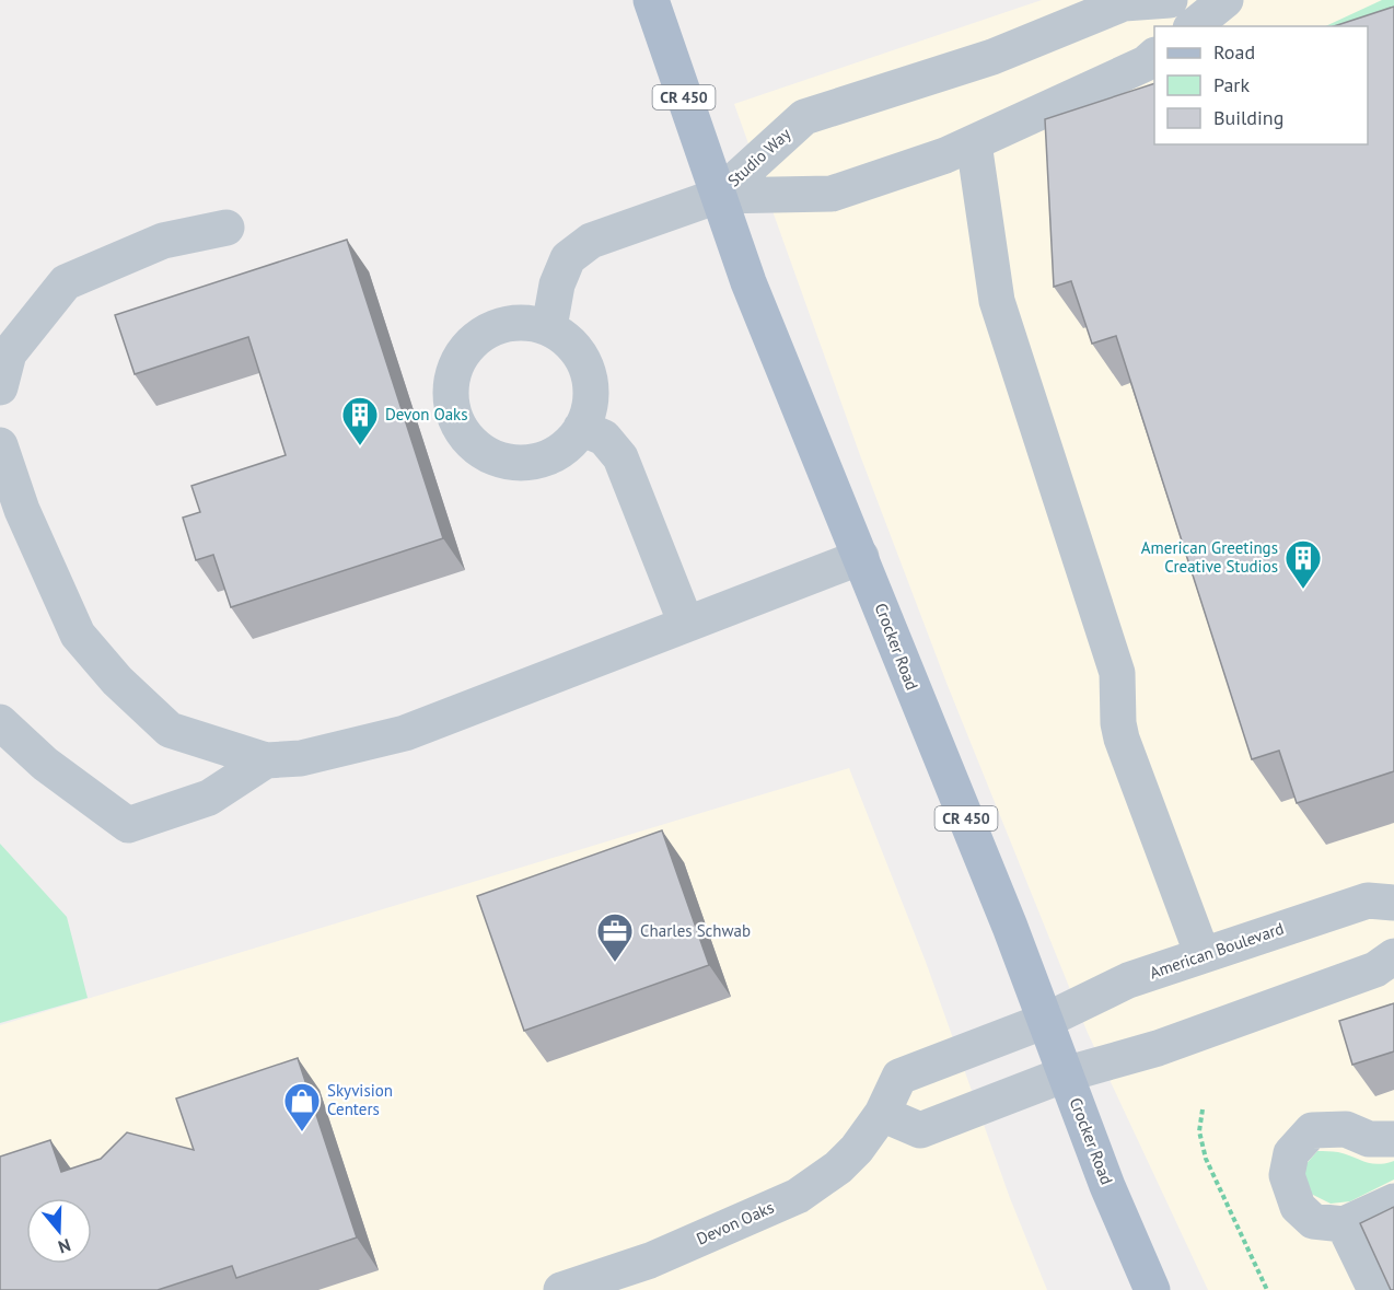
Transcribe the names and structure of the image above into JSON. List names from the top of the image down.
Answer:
{
  "streets": {
    "main road": ["CR 450", "Crocker Road"],
    "street": ["Studio Way", "American Boulevard", "Devon Oaks"]
  },
  "crossings": [
    ["Studio Way", "Crocker Road"],
    ["Crocker Road", "American Boulevard"],
    ["Crocker Road", "Devon Oaks"],
    ["American Boulevard", "Devon Oaks"]
  ],
  "places": {
    "building": ["Devon Oaks", "American Greetings Creative Studios"],
    "office": ["Charles Schwab"],
    "shop": ["Skyvision Centers"]
  },
  "legend": ["Road", "Park", "Building"],
  "north": "bottom"
}
